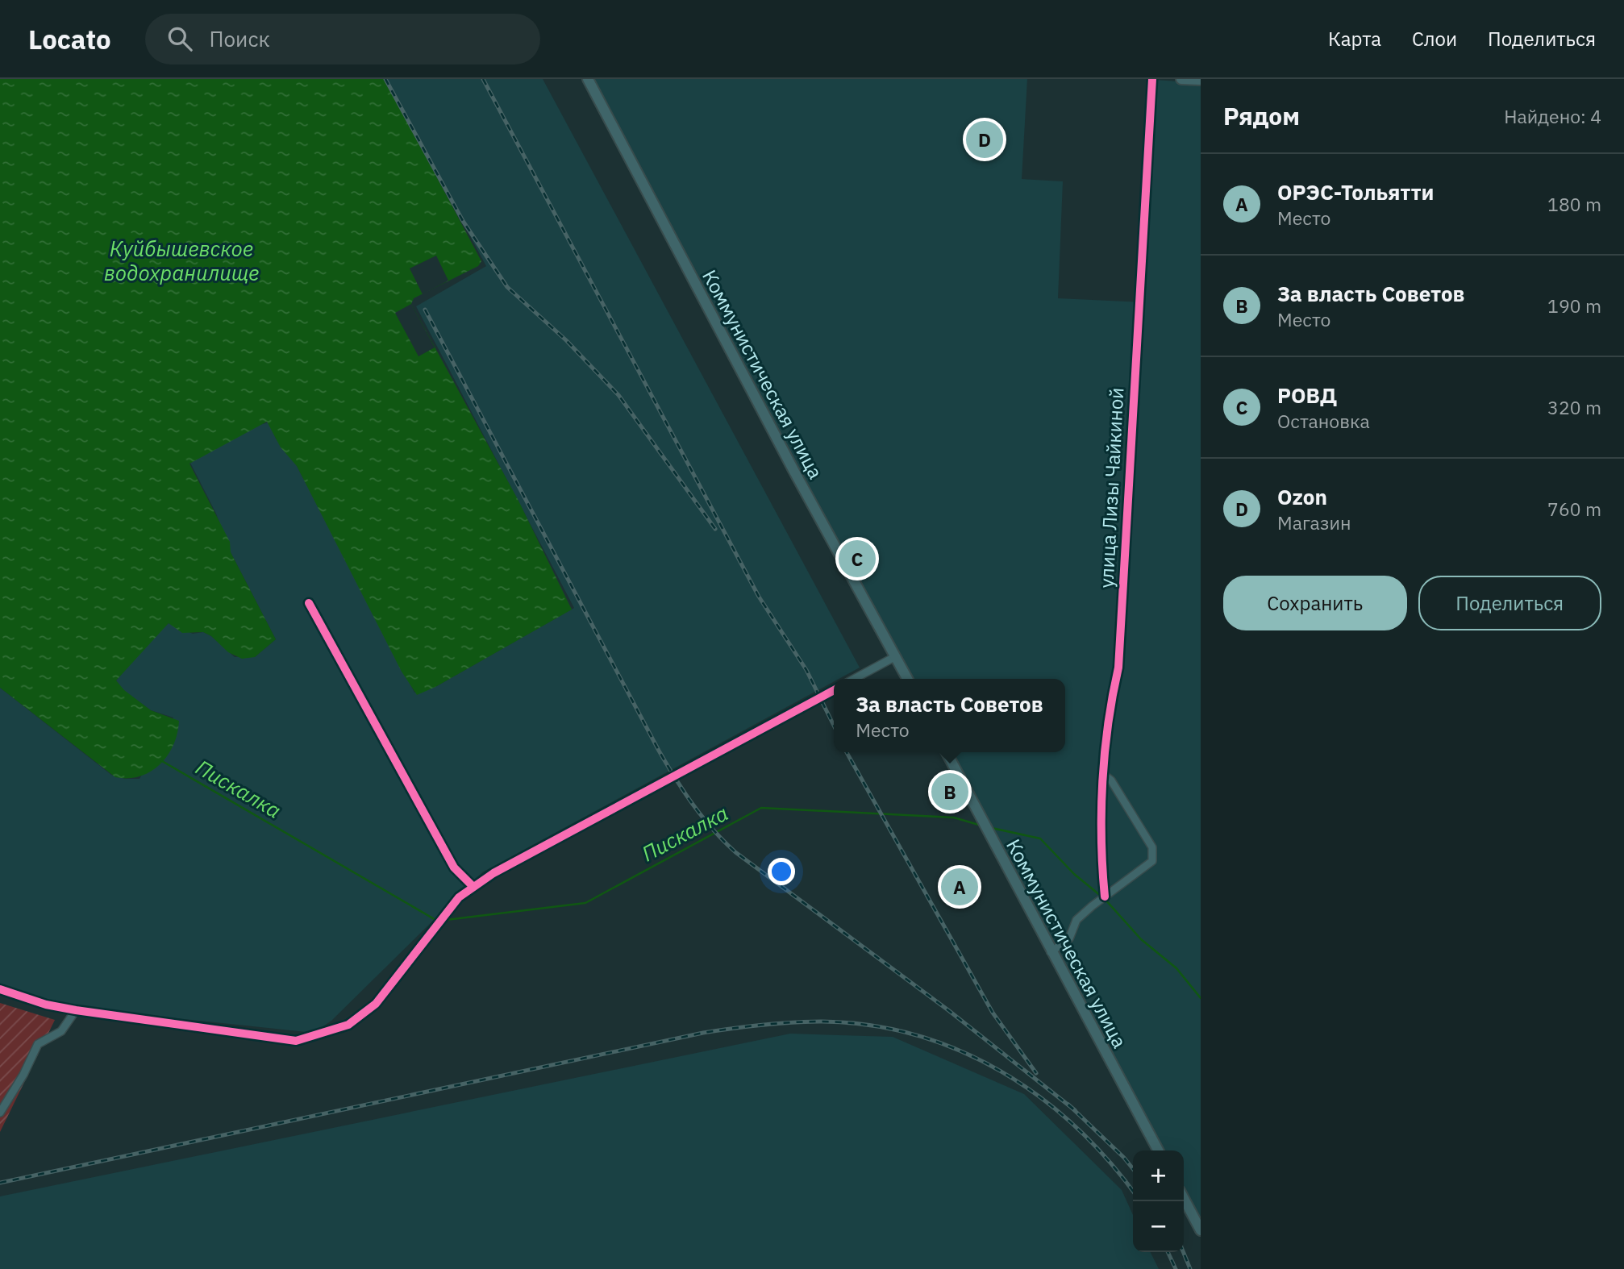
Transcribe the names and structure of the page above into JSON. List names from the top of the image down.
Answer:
{
  "streets": {
    "main road": ["Коммунистическая улица"],
    "street": ["улица Лизы Чайкиной"]
  },
  "water": ["Куйбышевское водохранилище", "Пискалка"],
  "page": {
    "header": "Locato",
    "search": "Поиск",
    "nav": ["Карта", "Слои", "Поделиться"],
    "heading": ["Рядом", "Найдено: 4"],
    "pins": [
      "D",
      "C",
      "B",
      "A"
    ],
    "list": [
      {
        "mark": "A",
        "name": "ОРЭС-Тольятти",
        "note": "Место",
        "value": "180 m"
      },
      {
        "mark": "B",
        "name": "За власть Советов",
        "note": "Место",
        "value": "190 m"
      },
      {
        "mark": "C",
        "name": "РОВД",
        "note": "Остановка",
        "value": "320 m"
      },
      {
        "mark": "D",
        "name": "Ozon",
        "note": "Магазин",
        "value": "760 m"
      }
    ],
    "buttons": ["Сохранить", "Поделиться"],
    "popup": ["За власть Советов", "Место"],
    "map_buttons": ["+", "−"]
  }
}
